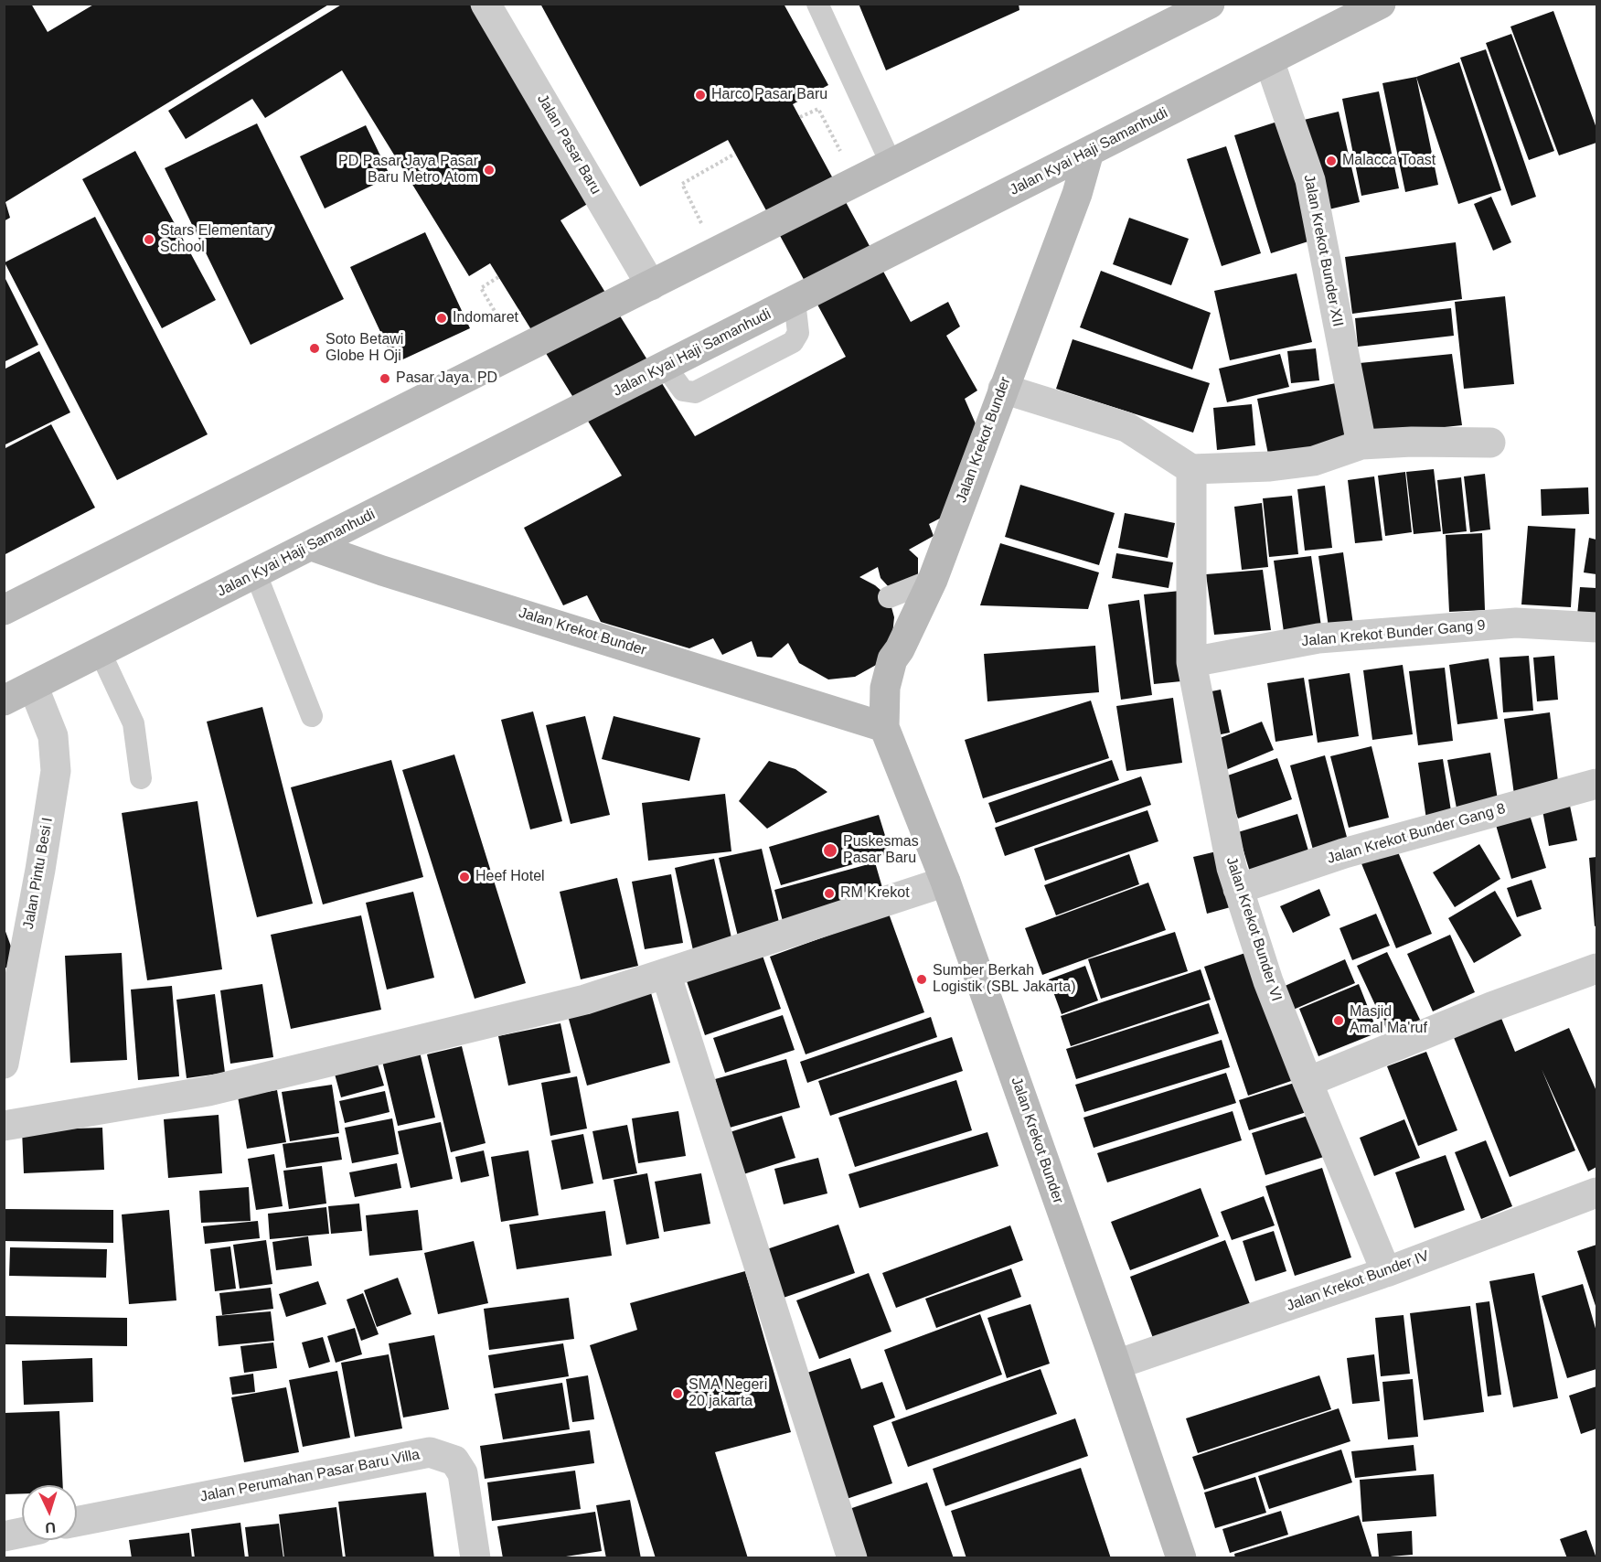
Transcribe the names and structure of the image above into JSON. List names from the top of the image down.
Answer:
{
  "streets": {
    "main road": ["Jalan Kyai Haji Samanhudi", "Jalan Krekot Bunder"],
    "street": [
      "Jalan Pasar Baru",
      "Jalan Krekot Bunder XII",
      "Jalan Krekot Bunder Gang 9",
      "Jalan Krekot Bunder Gang 8",
      "Jalan Pintu Besi I",
      "Jalan Krekot Bunder VI",
      "Jalan Krekot Bunder IV",
      "Jalan Perumahan Pasar Baru Villa"
    ]
  },
  "crossings": [
    ["Jalan Kyai Haji Samanhudi", "Jalan Krekot Bunder XII"],
    ["Jalan Kyai Haji Samanhudi", "Jalan Krekot Bunder"],
    ["Jalan Kyai Haji Samanhudi", "Jalan Pintu Besi I"],
    ["Jalan Krekot Bunder", "Jalan Krekot Bunder IV"],
    ["Jalan Krekot Bunder Gang 9", "Jalan Krekot Bunder VI"],
    ["Jalan Krekot Bunder Gang 8", "Jalan Krekot Bunder VI"],
    ["Jalan Krekot Bunder VI", "Jalan Krekot Bunder IV"]
  ],
  "places": [
    "Harco Pasar Baru",
    "Malacca Toast",
    "PD Pasar Jaya Pasar Baru Metro Atom",
    "Stars Elementary School",
    "Indomaret",
    "Soto Betawi Globe H Oji",
    "Pasar Jaya. PD",
    "Puskesmas Pasar Baru",
    "Heef Hotel",
    "RM Krekot",
    "Sumber Berkah Logistik (SBL Jakarta)",
    "Masjid Amal Ma'ruf",
    "SMA Negeri 20 jakarta"
  ],
  "north": "bottom"
}
